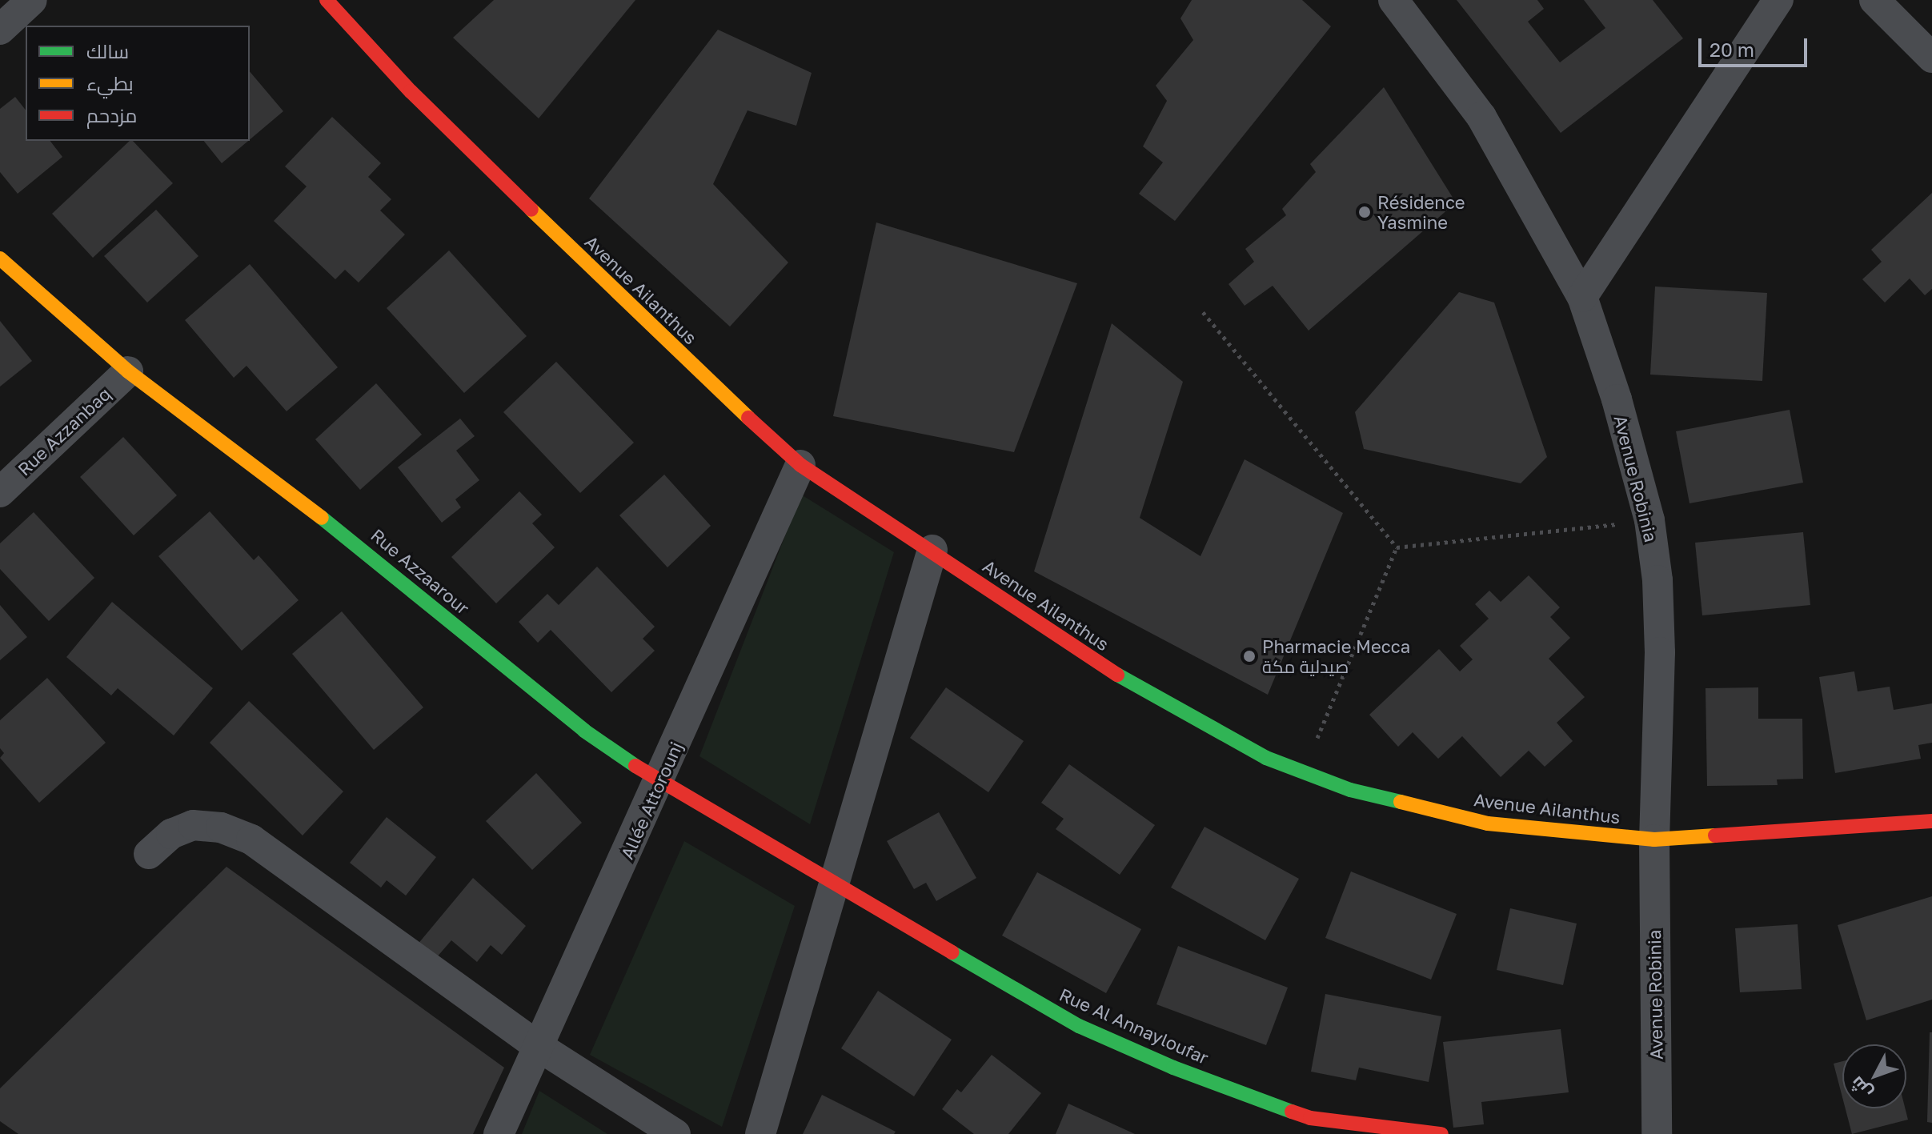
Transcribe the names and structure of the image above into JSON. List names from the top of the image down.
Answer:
{
  "streets": {
    "street": [
      "Avenue Ailanthus",
      "Rue Azzanbaq",
      "Avenue Robinia",
      "Rue Azzaarour",
      "Allée Attorounj",
      "Rue Al Annayloufar"
    ]
  },
  "crossings": [
    ["Avenue Ailanthus", "Avenue Robinia"],
    ["Avenue Ailanthus", "Allée Attorounj"],
    ["Rue Azzanbaq", "Rue Azzaarour"],
    ["Rue Azzaarour", "Allée Attorounj"],
    ["Rue Azzaarour", "Rue Al Annayloufar"]
  ],
  "places": ["Résidence Yasmine", "Pharmacie Mecca صيدلية مكة"],
  "legend": ["سالك", "بطيء", "مزدحم"],
  "scale_bar": "20 m",
  "north": "bottom left"
}
